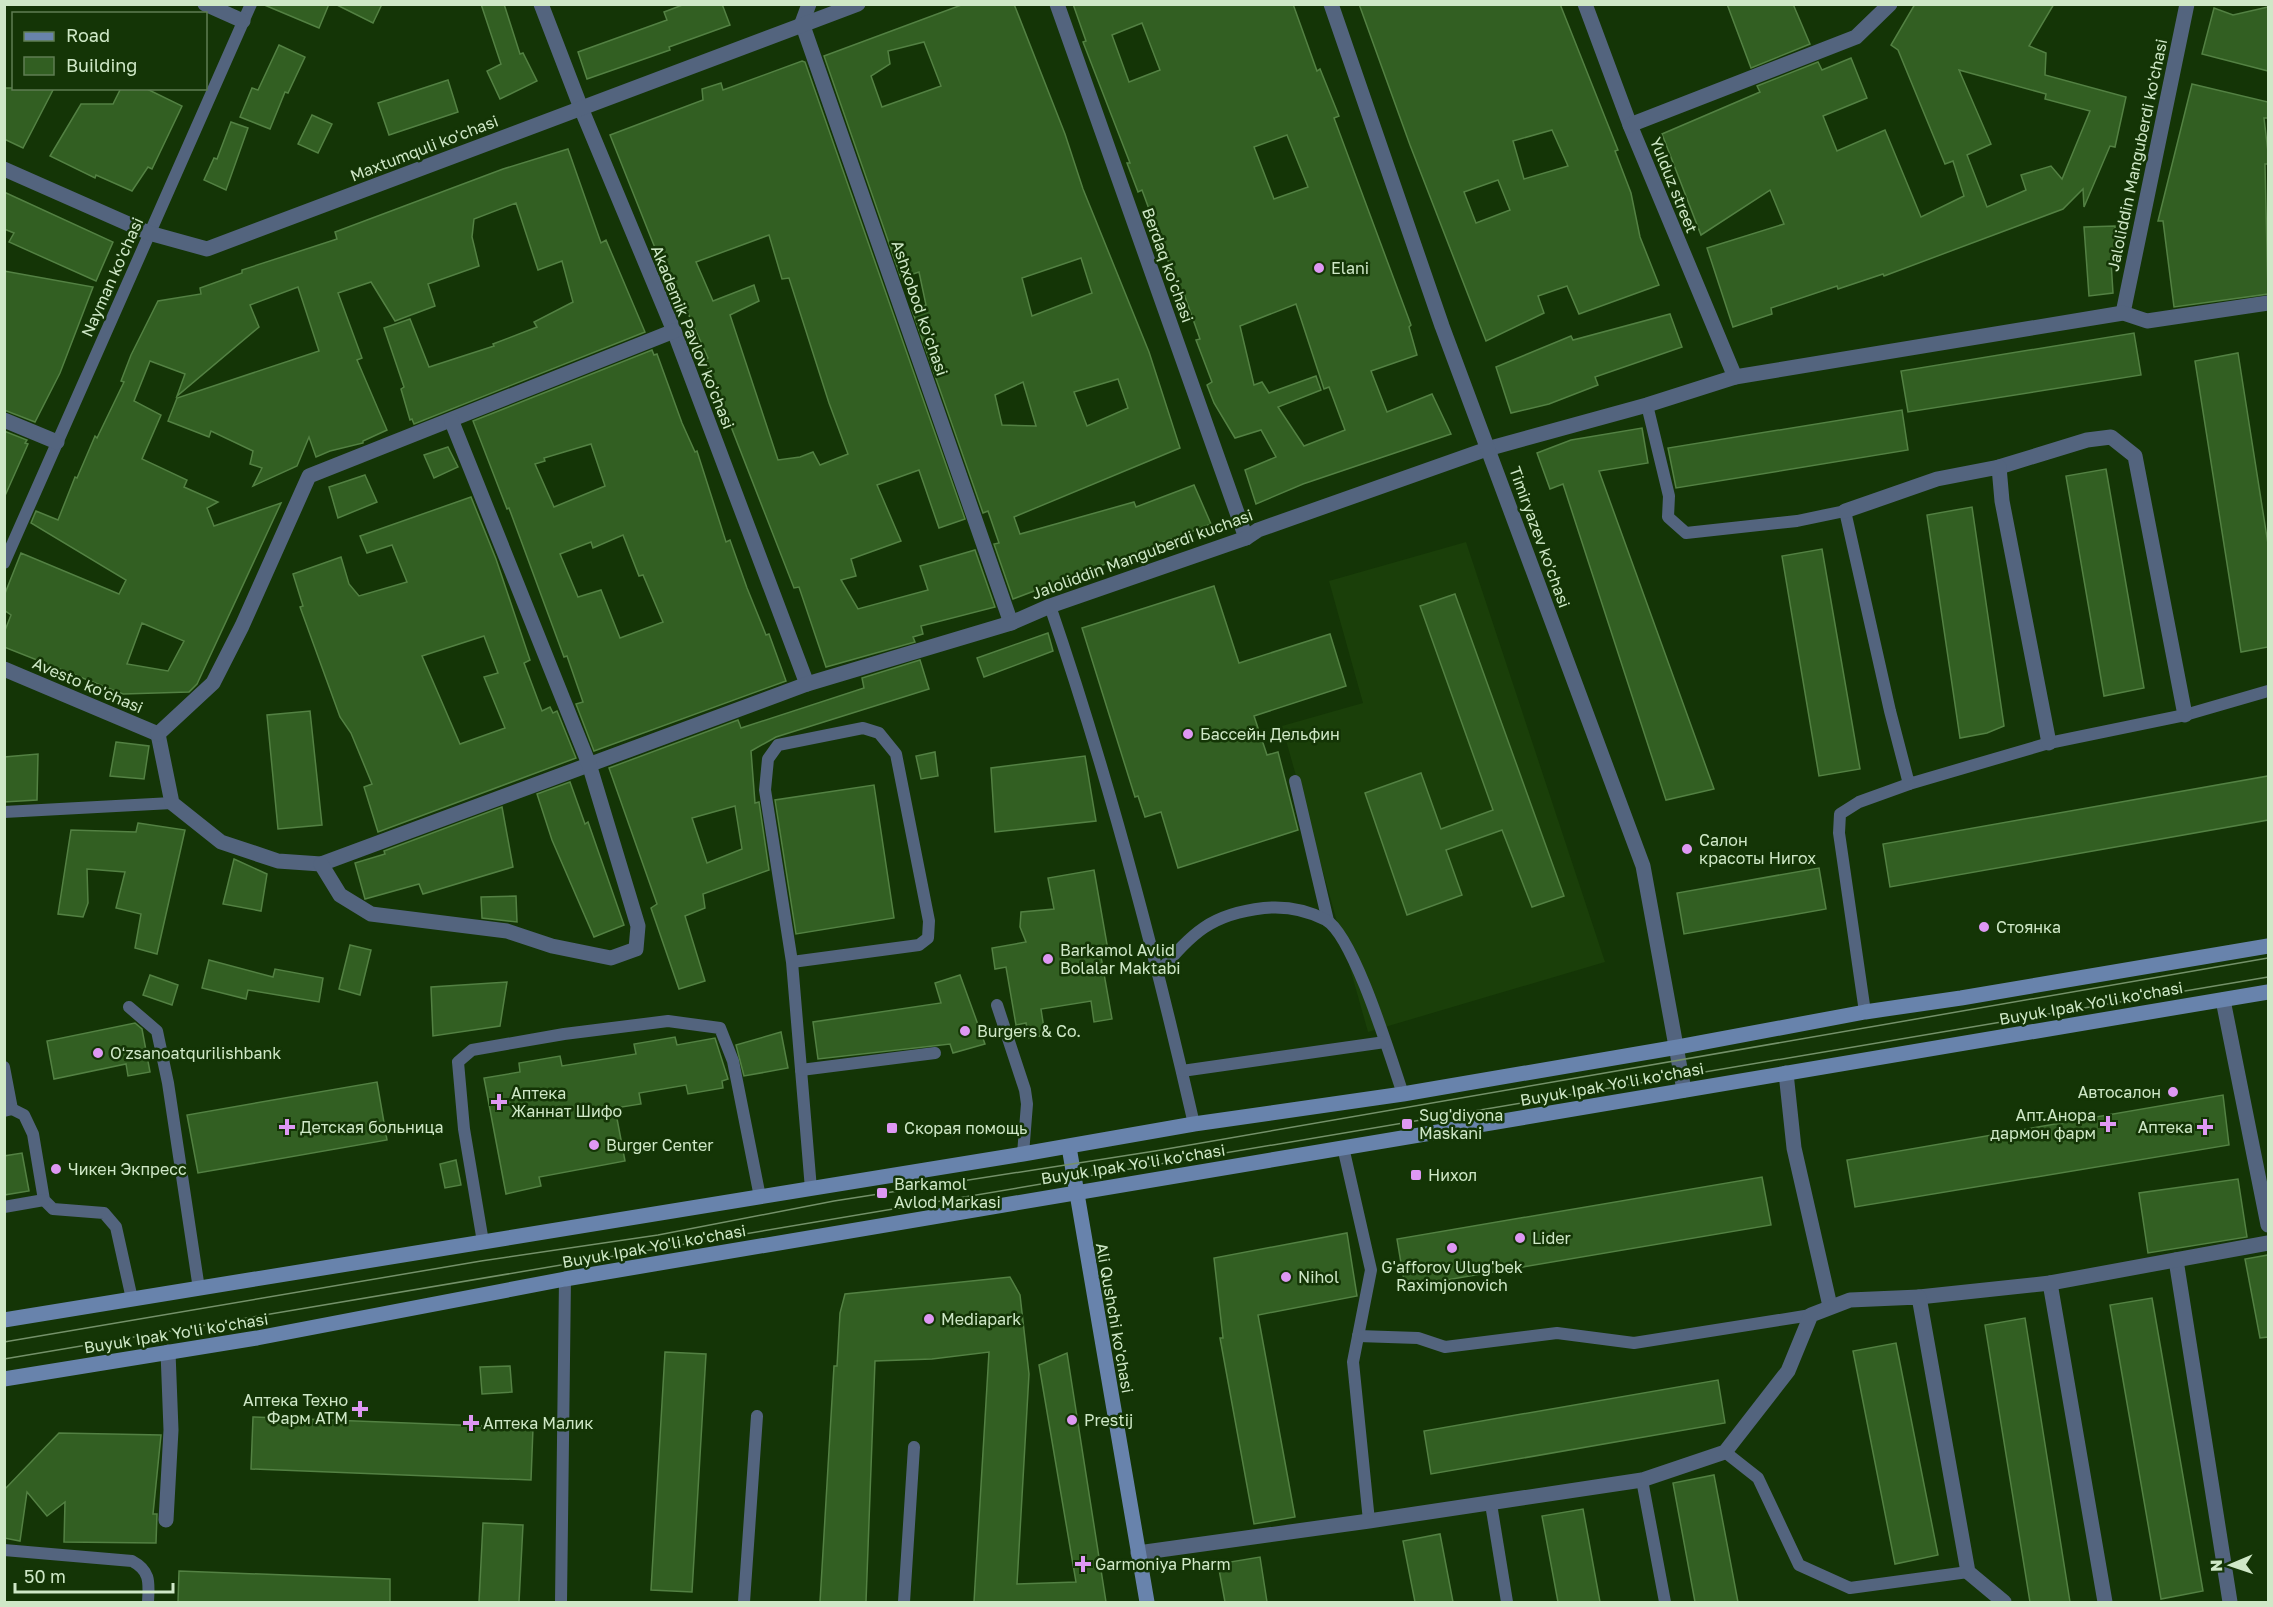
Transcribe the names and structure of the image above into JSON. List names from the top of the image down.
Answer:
{
  "streets": {
    "main road": ["Buyuk Ipak Yo'li ko'chasi", "Ali Qushchi ko'chasi"],
    "street": [
      "Maxtumquli ko'chasi",
      "Jaloliddin Manguberdi ko'chasi",
      "Yulduz street",
      "Berdaq ko'chasi",
      "Ashxobod ko'chasi",
      "Akademik Pavlov ko'chasi",
      "Timiryazev ko'chasi",
      "Jaloliddin Manguberdi kuchasi",
      "Avesto ko'chasi"
    ],
    "lane": ["Nayman ko'chasi"]
  },
  "crossings": [
    ["Maxtumquli ko'chasi", "Nayman ko'chasi"],
    ["Maxtumquli ko'chasi", "Ashxobod ko'chasi"],
    ["Maxtumquli ko'chasi", "Akademik Pavlov ko'chasi"],
    ["Jaloliddin Manguberdi ko'chasi", "Jaloliddin Manguberdi kuchasi"],
    ["Yulduz street", "Jaloliddin Manguberdi kuchasi"],
    ["Berdaq ko'chasi", "Jaloliddin Manguberdi kuchasi"],
    ["Ashxobod ko'chasi", "Jaloliddin Manguberdi kuchasi"],
    ["Akademik Pavlov ko'chasi", "Jaloliddin Manguberdi kuchasi"],
    ["Timiryazev ko'chasi", "Jaloliddin Manguberdi kuchasi"],
    ["Timiryazev ko'chasi", "Buyuk Ipak Yo'li ko'chasi"],
    ["Buyuk Ipak Yo'li ko'chasi", "Ali Qushchi ko'chasi"]
  ],
  "places": {
    "other": [
      "Elani",
      "Бассейн Дельфин",
      "Салон красоты Нигох",
      "Стоянка",
      "Barkamol Avlid Bolalar Maktabi",
      "Burgers & Co.",
      "Oʻzsanoatqurilishbank",
      "Автосалон",
      "Burger Center",
      "Чикен Экпресс",
      "Lider",
      "G'afforov Ulug'bek Raximjonovich",
      "Nihol",
      "Mediapark",
      "Prestij"
    ],
    "health": [
      "Аптека Жаннат Шифо",
      "Апт.Анора дармон фарм",
      "Детская больница",
      "Аптека",
      "Аптека Техно Фарм АТМ",
      "Аптека Малик",
      "Garmoniya Pharm"
    ],
    "transit": [
      "Sug'diyona Maskani",
      "Скорая помощь",
      "Нихол",
      "Barkamol Avlod Markasi"
    ]
  },
  "legend": ["Road", "Building"],
  "scale_bar": "50 m",
  "north": "left"
}
